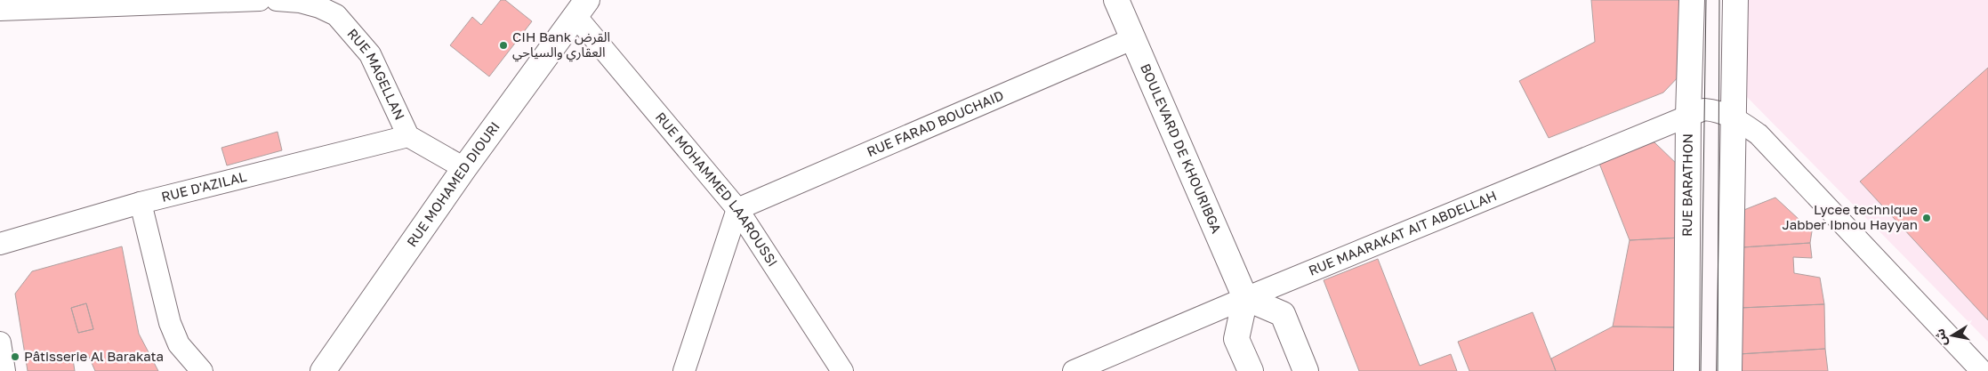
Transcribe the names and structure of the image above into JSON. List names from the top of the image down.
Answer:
{
  "streets": {
    "street": [
      "RUE MAGELLAN",
      "RUE FARAD BOUCHAID",
      "BOULEVARD DE KHOURIBGA",
      "RUE MOHAMED DIOURI",
      "RUE BARATHON",
      "RUE D'AZILAL",
      "RUE MOHAMMED LAAROUSSI",
      "RUE MAARAKAT AIT ABDELLAH"
    ]
  },
  "crossings": [
    ["RUE MAGELLAN", "RUE MOHAMED DIOURI"],
    ["RUE MAGELLAN", "RUE D'AZILAL"],
    ["RUE FARAD BOUCHAID", "BOULEVARD DE KHOURIBGA"],
    ["RUE FARAD BOUCHAID", "RUE MOHAMMED LAAROUSSI"],
    ["BOULEVARD DE KHOURIBGA", "RUE MAARAKAT AIT ABDELLAH"],
    ["RUE MOHAMED DIOURI", "RUE MOHAMMED LAAROUSSI"],
    ["RUE BARATHON", "RUE MAARAKAT AIT ABDELLAH"]
  ],
  "places": ["CIH Bank القرض العقاري والسياحي", "Lycee technique Jabber Ibnou Hayyan", "Pâtisserie Al Barakata"],
  "north": "left"
}
